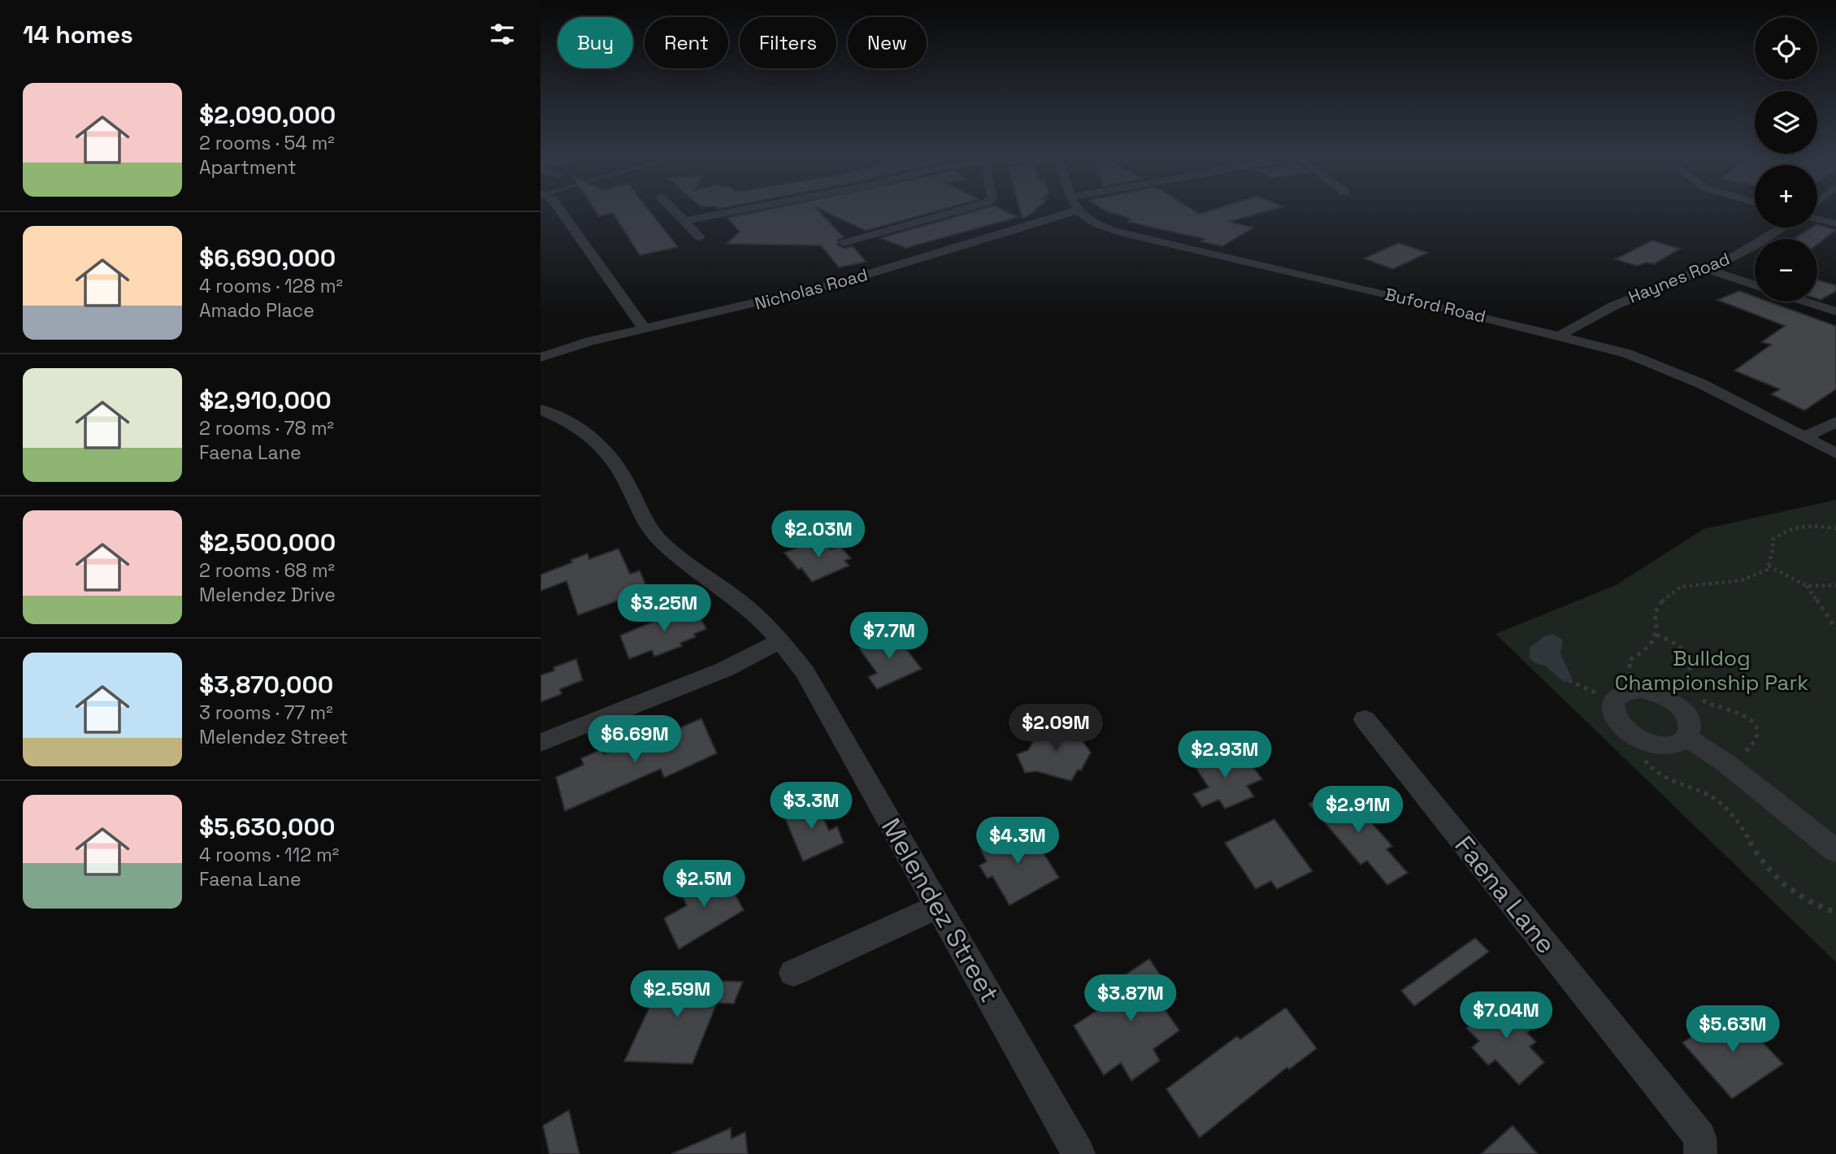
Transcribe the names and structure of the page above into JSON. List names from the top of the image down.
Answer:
{
  "streets": {
    "street": [
      "Haynes Road",
      "Nicholas Road",
      "Buford Road",
      "Faena Lane",
      "Melendez Street"
    ]
  },
  "crossings": [
    ["Haynes Road", "Buford Road"],
    ["Nicholas Road", "Buford Road"]
  ],
  "parks": ["Bulldog Championship Park"],
  "page": {
    "heading": "14 homes",
    "map_buttons": ["+", "−"],
    "chip": [
      "Buy",
      "Rent",
      "Filters",
      "New"
    ],
    "list": [
      {
        "name": "$2,090,000",
        "note": "2 rooms · 54 m² · Apartment"
      },
      {
        "name": "$6,690,000",
        "note": "4 rooms · 128 m² · Amado Place"
      },
      {
        "name": "$2,910,000",
        "note": "2 rooms · 78 m² · Faena Lane"
      },
      {
        "name": "$2,500,000",
        "note": "2 rooms · 68 m² · Melendez Drive"
      },
      {
        "name": "$3,870,000",
        "note": "3 rooms · 77 m² · Melendez Street"
      },
      {
        "name": "$5,630,000",
        "note": "4 rooms · 112 m² · Faena Lane"
      }
    ],
    "price": [
      "$2.03M",
      "$3.25M",
      "$7.7M",
      "$2.09M",
      "$6.69M",
      "$2.93M",
      "$3.3M",
      "$2.91M",
      "$4.3M",
      "$2.5M",
      "$2.59M",
      "$3.87M",
      "$7.04M",
      "$5.63M"
    ]
  }
}
